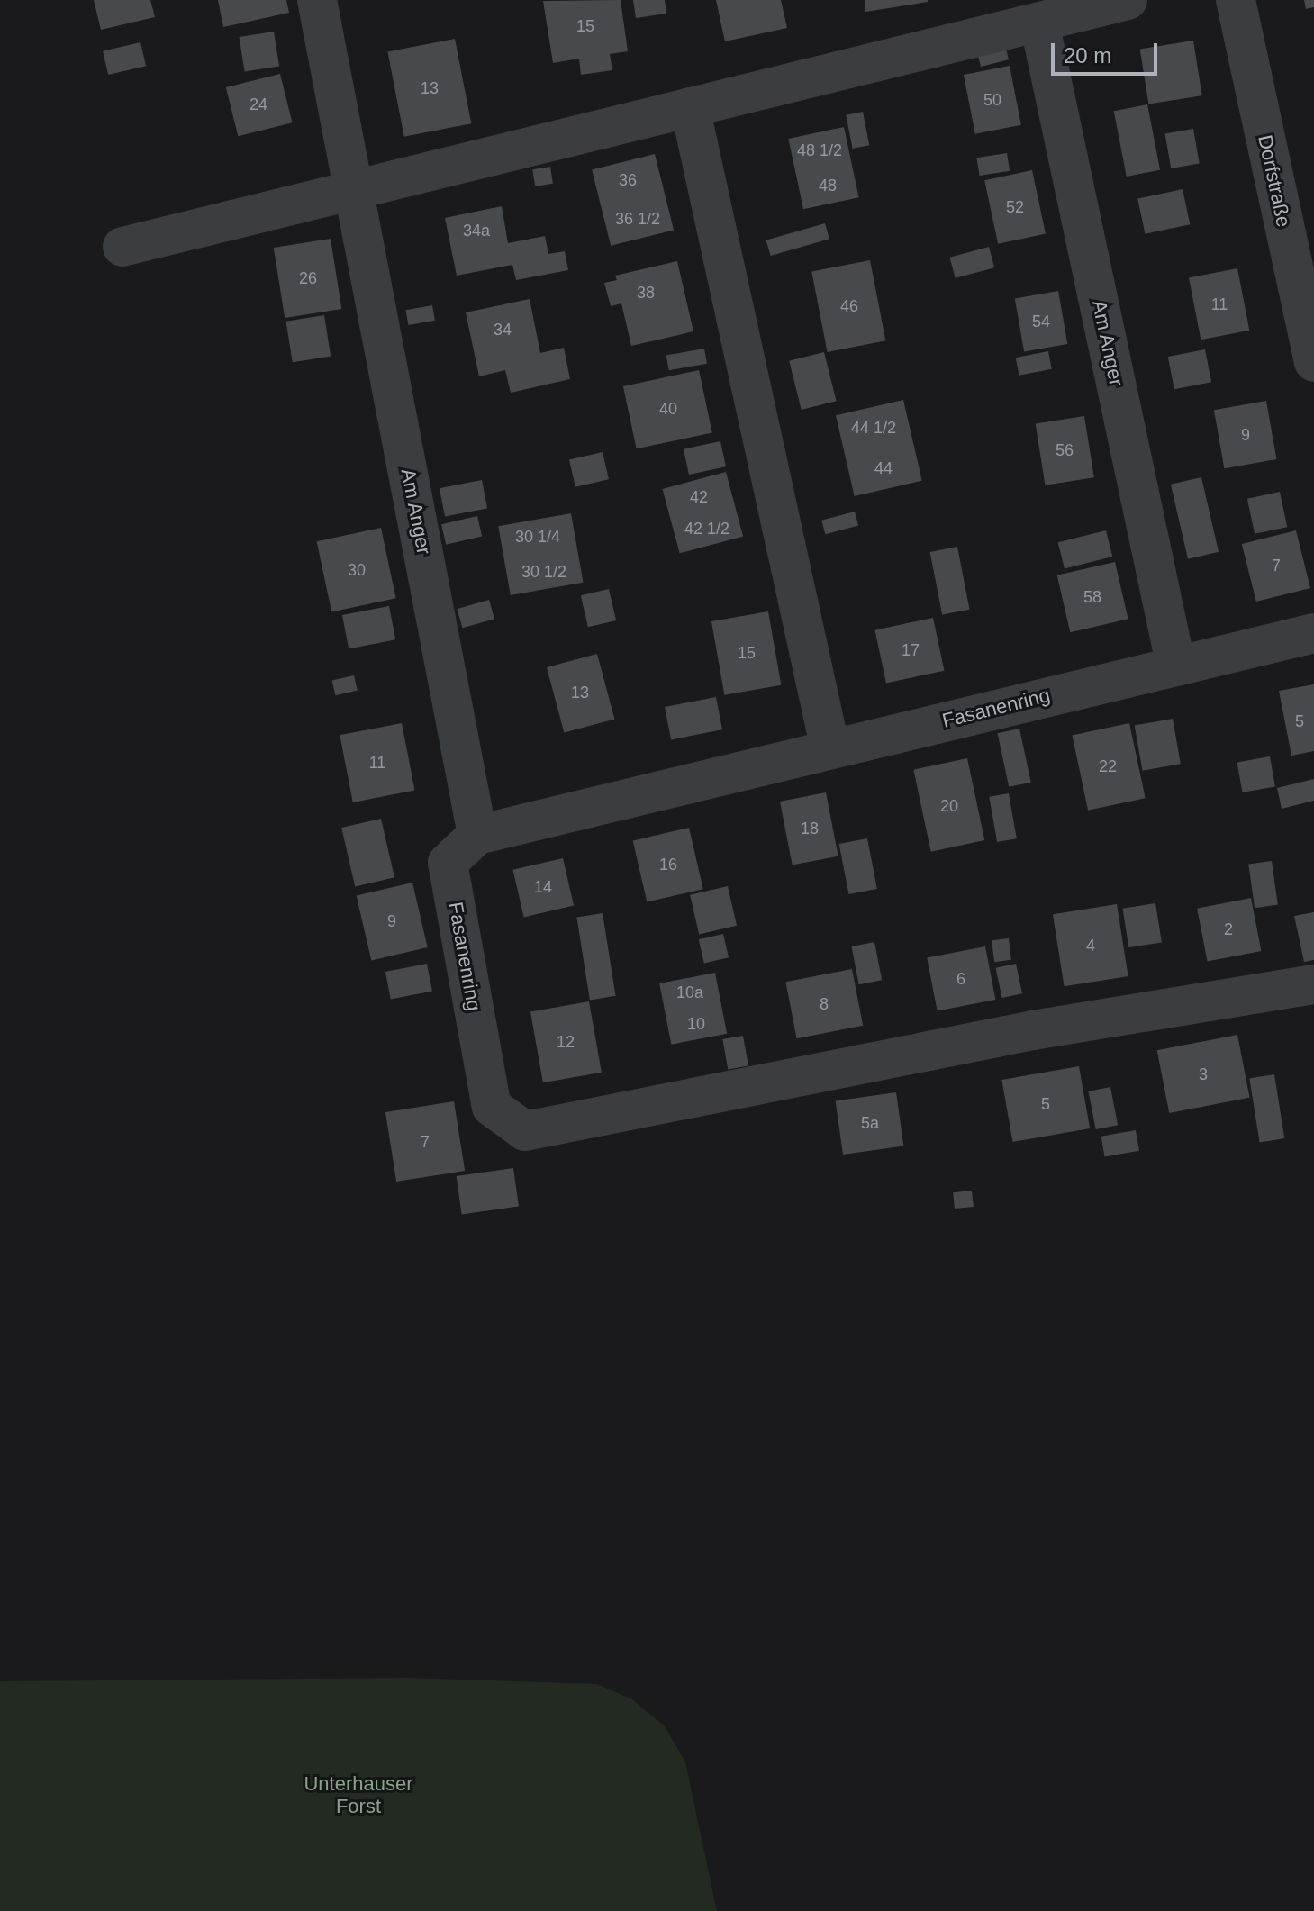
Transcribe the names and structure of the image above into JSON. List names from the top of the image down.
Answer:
{
  "streets": {
    "street": ["Dorfstraße", "Am Anger", "Fasanenring"]
  },
  "crossings": [
    ["Am Anger", "Fasanenring"]
  ],
  "parks": ["Unterhauser Forst"],
  "house_numbers": [
    "15",
    "13",
    "50",
    "24",
    "48 1/2",
    "36",
    "48",
    "52",
    "36 1/2",
    "34a",
    "26",
    "38",
    "11",
    "46",
    "54",
    "34",
    "40",
    "44 1/2",
    "9",
    "56",
    "44",
    "42",
    "42 1/2",
    "30 1/4",
    "7",
    "30",
    "30 1/2",
    "58",
    "17",
    "15",
    "13",
    "5",
    "11",
    "22",
    "20",
    "18",
    "16",
    "14",
    "9",
    "2",
    "4",
    "6",
    "10a",
    "8",
    "10",
    "12",
    "3",
    "5",
    "5a",
    "7"
  ],
  "scale_bar": "20 m"
}
